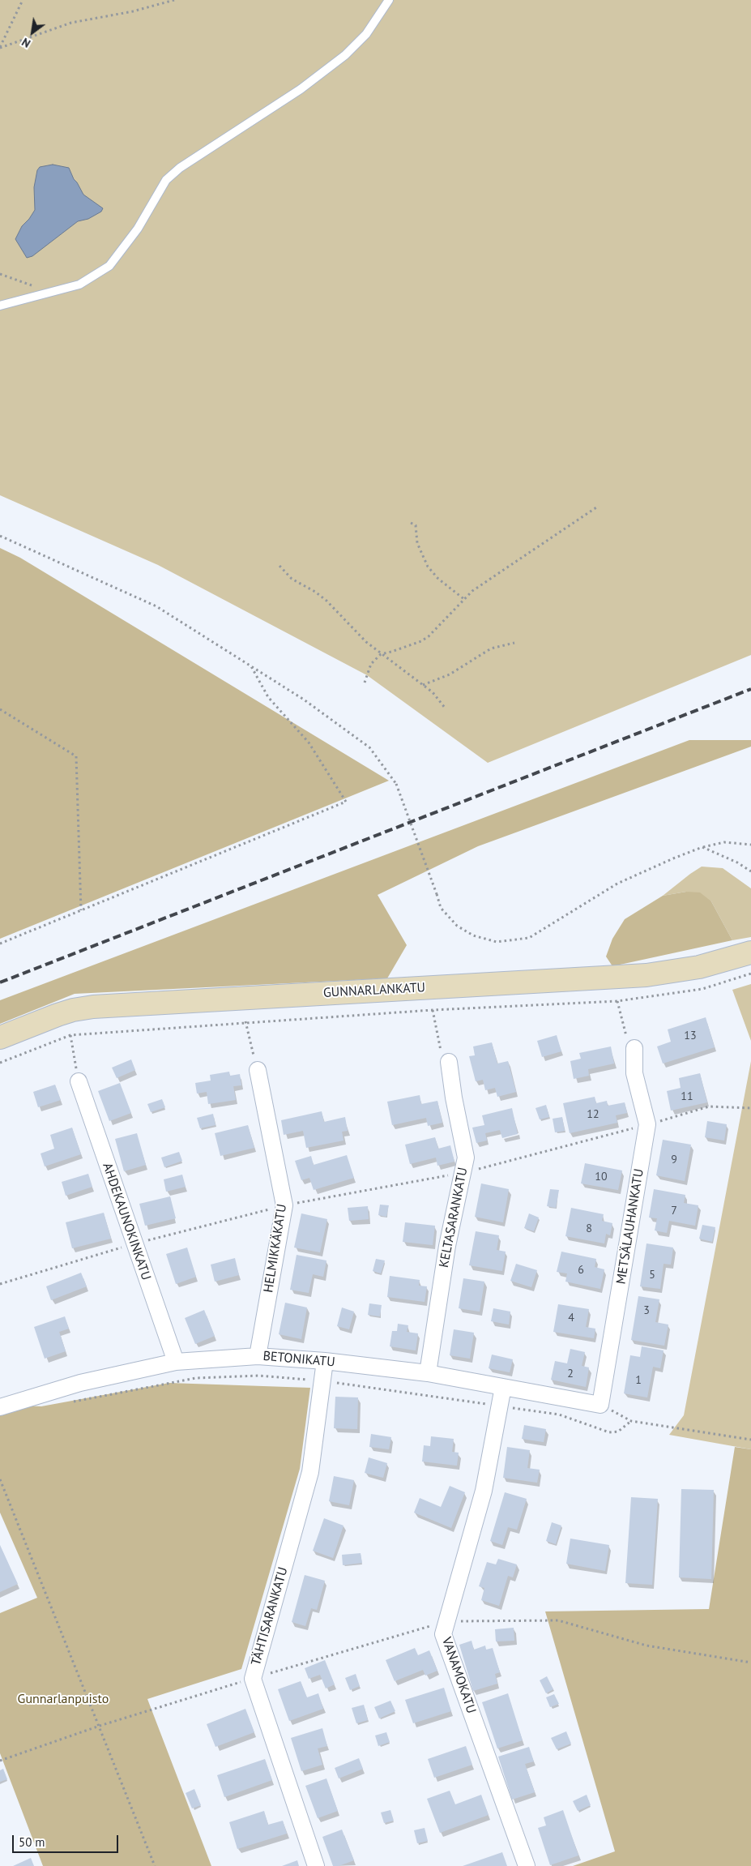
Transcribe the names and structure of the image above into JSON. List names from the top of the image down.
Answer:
{
  "streets": {
    "street": [
      "GUNNARLANKATU",
      "KELTASARANKATU",
      "AHDEKAUNOKINKATU",
      "METSÄLAUHANKATU",
      "HELMIKKÄKATU",
      "BETONIKATU",
      "TÄHTISARANKATU",
      "VANAMOKATU"
    ]
  },
  "crossings": [
    ["KELTASARANKATU", "BETONIKATU"],
    ["AHDEKAUNOKINKATU", "BETONIKATU"],
    ["METSÄLAUHANKATU", "BETONIKATU"],
    ["HELMIKKÄKATU", "BETONIKATU"],
    ["BETONIKATU", "TÄHTISARANKATU"],
    ["BETONIKATU", "VANAMOKATU"]
  ],
  "parks": ["Gunnarlanpuisto"],
  "house_numbers": [
    "13",
    "11",
    "12",
    "9",
    "10",
    "7",
    "8",
    "6",
    "5",
    "3",
    "4",
    "2",
    "1"
  ],
  "scale_bar": "50 m",
  "north": "bottom left"
}
